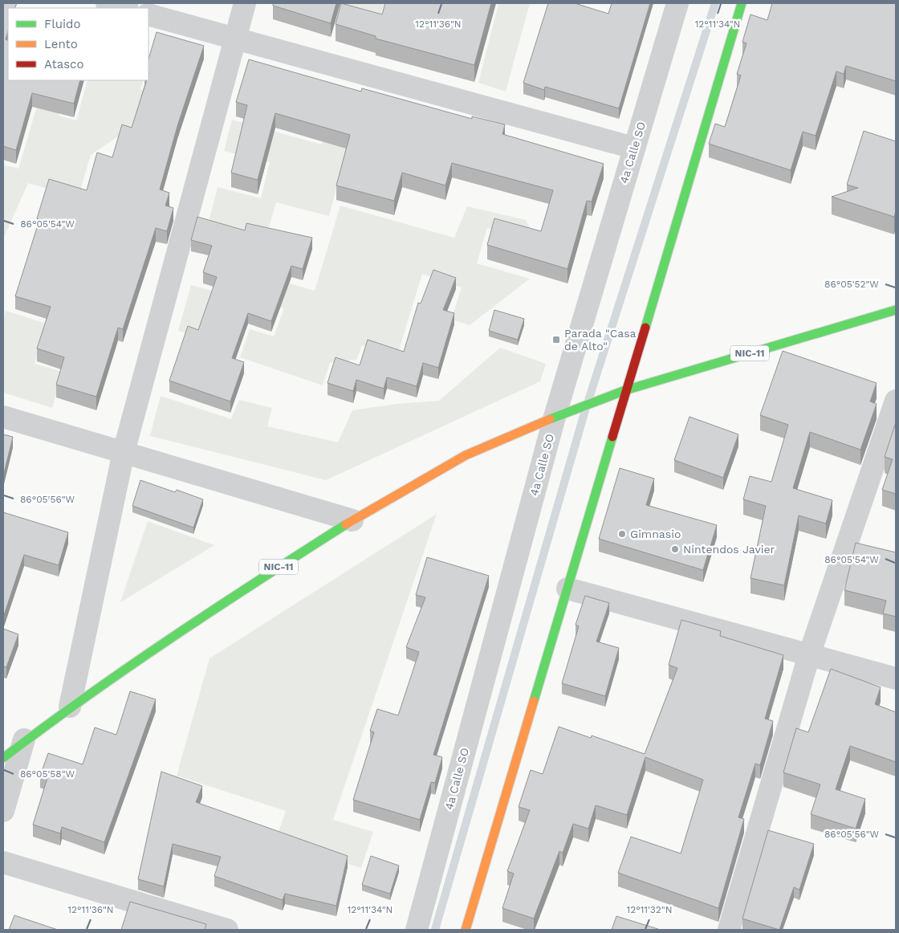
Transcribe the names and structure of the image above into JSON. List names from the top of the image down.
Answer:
{
  "streets": {
    "main road": ["NIC-11"],
    "street": ["4a Calle SO"]
  },
  "crossings": [
    ["4a Calle SO", "NIC-11"]
  ],
  "places": {
    "transit": ["Parada \"Casa de Alto\""],
    "other": ["Gimnasio", "Nintendos Javier"]
  },
  "legend": ["Fluido", "Lento", "Atasco"],
  "coordinates": [
    "12°11'36\"N",
    "12°11'34\"N",
    "86°05'54\"W",
    "86°05'52\"W",
    "86°05'56\"W",
    "86°05'58\"W",
    "12°11'32\"N"
  ]
}
